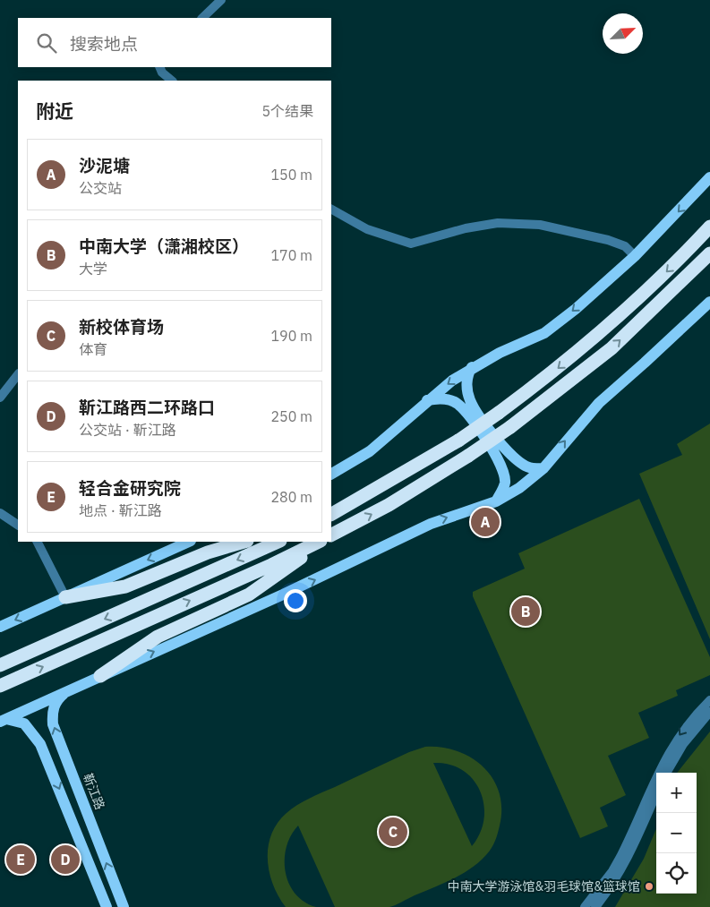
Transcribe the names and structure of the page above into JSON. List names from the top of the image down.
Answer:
{
  "streets": {
    "main road": ["靳江路"]
  },
  "places": ["中南大学游泳馆&羽毛球馆&篮球馆"],
  "north": "top right",
  "page": {
    "search": "搜索地点",
    "heading": ["附近", "5个结果"],
    "list": [
      {
        "mark": "A",
        "name": "沙泥塘",
        "note": "公交站",
        "value": "150 m"
      },
      {
        "mark": "B",
        "name": "中南大学（潇湘校区）",
        "note": "大学",
        "value": "170 m"
      },
      {
        "mark": "C",
        "name": "新校体育场",
        "note": "体育",
        "value": "190 m"
      },
      {
        "mark": "D",
        "name": "靳江路西二环路口",
        "note": "公交站 · 靳江路",
        "value": "250 m"
      },
      {
        "mark": "E",
        "name": "轻合金研究院",
        "note": "地点 · 靳江路",
        "value": "280 m"
      }
    ],
    "pins": [
      "A",
      "B",
      "C",
      "D",
      "E"
    ],
    "map_buttons": ["+", "−"]
  }
}
